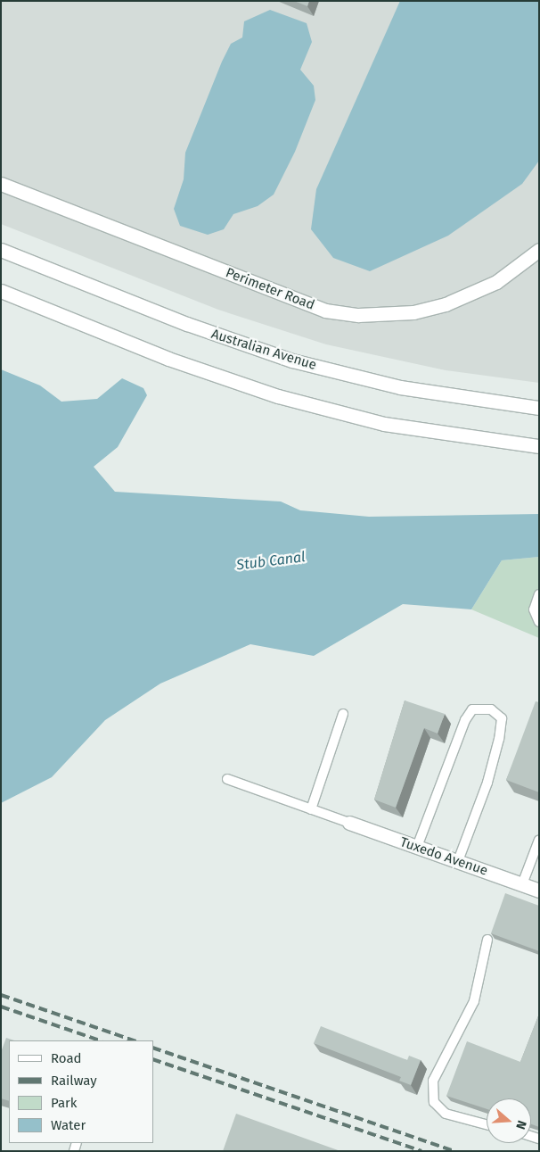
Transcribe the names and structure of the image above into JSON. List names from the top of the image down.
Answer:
{
  "streets": {
    "main road": ["Perimeter Road", "Australian Avenue", "Tuxedo Avenue"]
  },
  "water": ["Stub Canal"],
  "legend": [
    "Road",
    "Railway",
    "Park",
    "Water"
  ],
  "north": "right"
}
